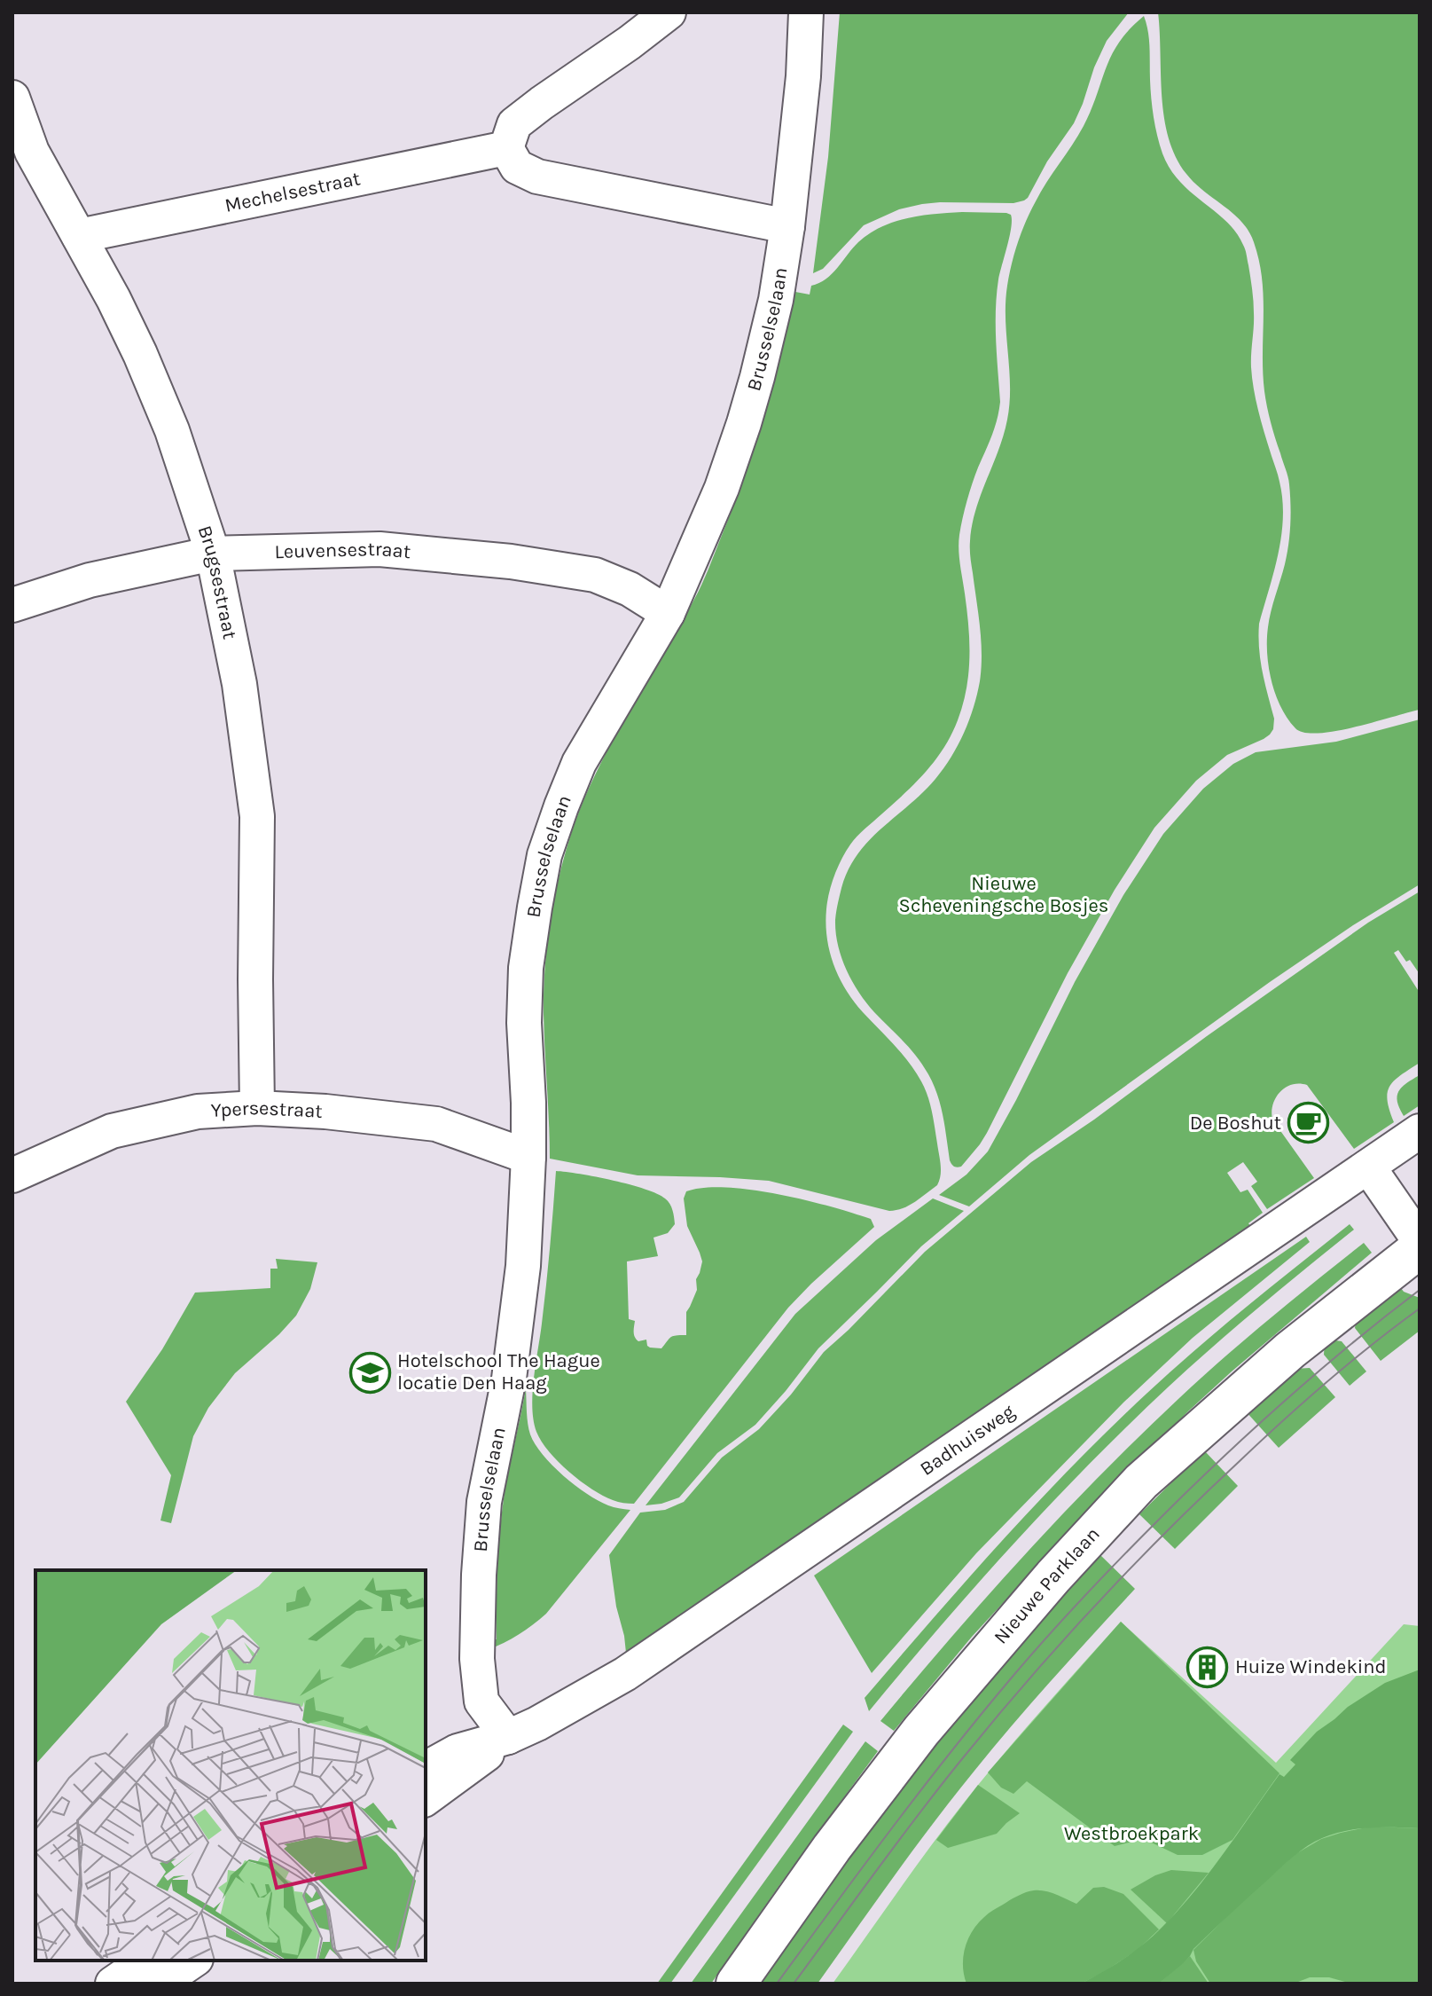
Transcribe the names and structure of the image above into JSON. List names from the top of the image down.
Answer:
{
  "streets": {
    "main road": ["Nieuwe Parklaan"],
    "street": [
      "Mechelsestraat",
      "Brusselselaan",
      "Leuvensestraat",
      "Brugsestraat",
      "Ypersestraat",
      "Badhuisweg"
    ]
  },
  "crossings": [
    ["Mechelsestraat", "Brugsestraat"],
    ["Brusselselaan", "Leuvensestraat"],
    ["Brusselselaan", "Ypersestraat"],
    ["Brusselselaan", "Badhuisweg"],
    ["Leuvensestraat", "Brugsestraat"],
    ["Brugsestraat", "Ypersestraat"]
  ],
  "parks": ["Nieuwe Scheveningsche Bosjes", "Westbroekpark"],
  "places": {
    "cafe": ["De Boshut"],
    "school or university": ["Hotelschool The Hague locatie Den Haag"],
    "building": ["Huize Windekind"]
  }
}
